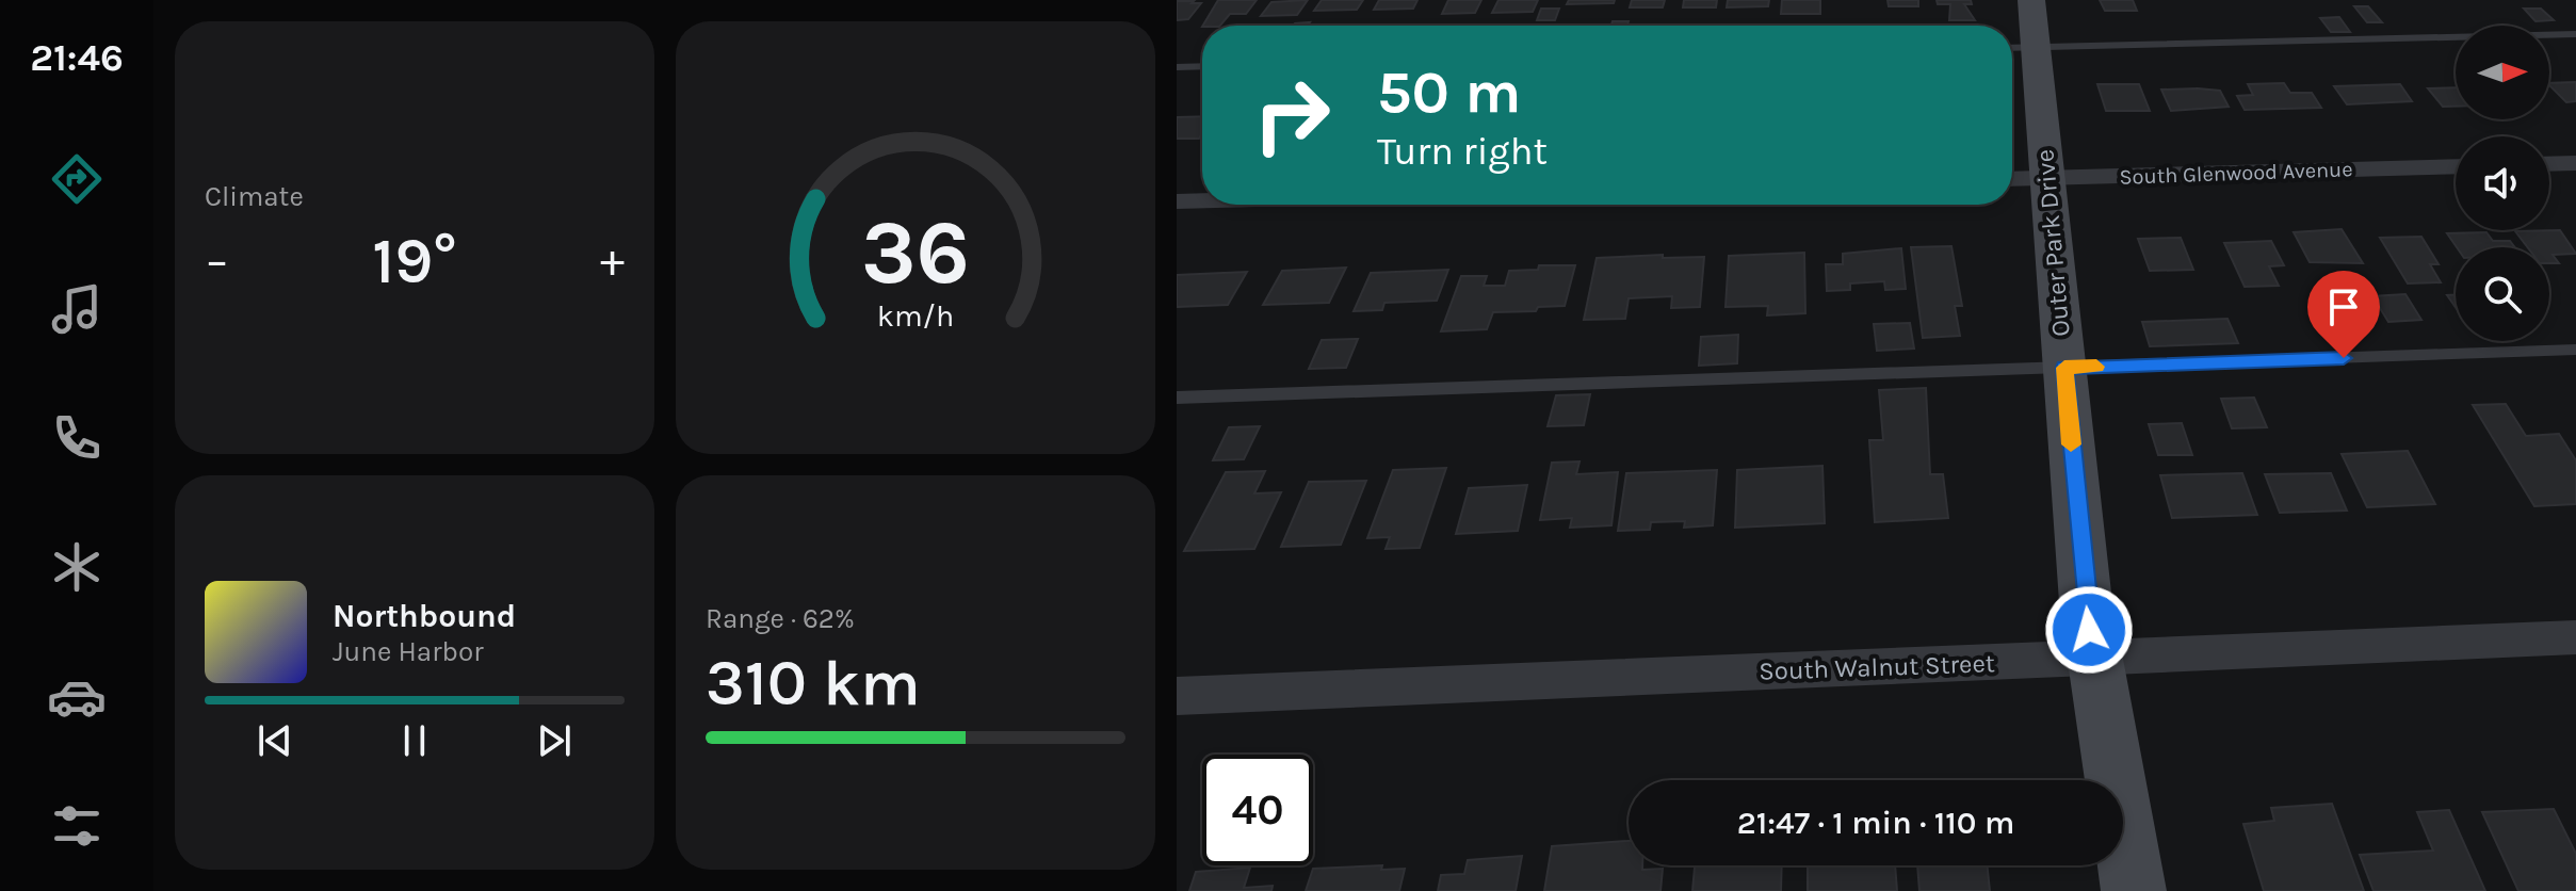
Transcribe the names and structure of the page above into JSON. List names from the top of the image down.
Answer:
{
  "streets": {
    "street": ["South Glenwood Avenue", "Outer Park Drive", "South Walnut Street"]
  },
  "crossings": [
    ["South Glenwood Avenue", "Outer Park Drive"],
    ["Outer Park Drive", "South Walnut Street"]
  ],
  "north": "right",
  "page": {
    "tabs": "21:46",
    "tile": [
      "Climate",
      ["Range · 62%", "310 km"]
    ],
    "turn": ["50 m", "Turn right"],
    "heat": ["−", "19°", "+"],
    "song": ["Northbound", "June Harbor"],
    "limit": "40",
    "trip": "21:47 · 1 min · 110 m",
    "gauge": ["36", "km/h"]
  }
}
